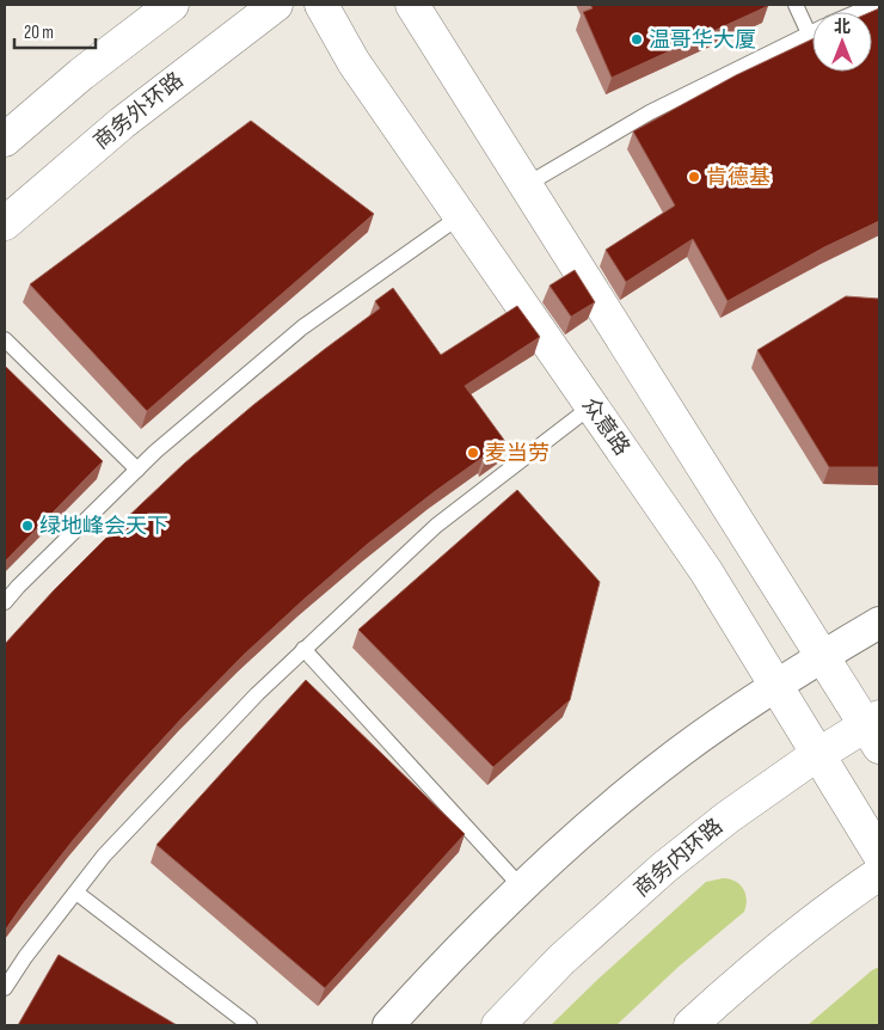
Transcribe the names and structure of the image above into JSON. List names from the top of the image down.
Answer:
{
  "streets": {
    "main road": ["商务外环路", "众意路", "商务内环路"]
  },
  "crossings": [
    ["众意路", "商务内环路"]
  ],
  "places": [
    "温哥华大厦",
    "肯德基",
    "麦当劳",
    "绿地峰会天下"
  ],
  "scale_bar": "20 m",
  "north": "top"
}
